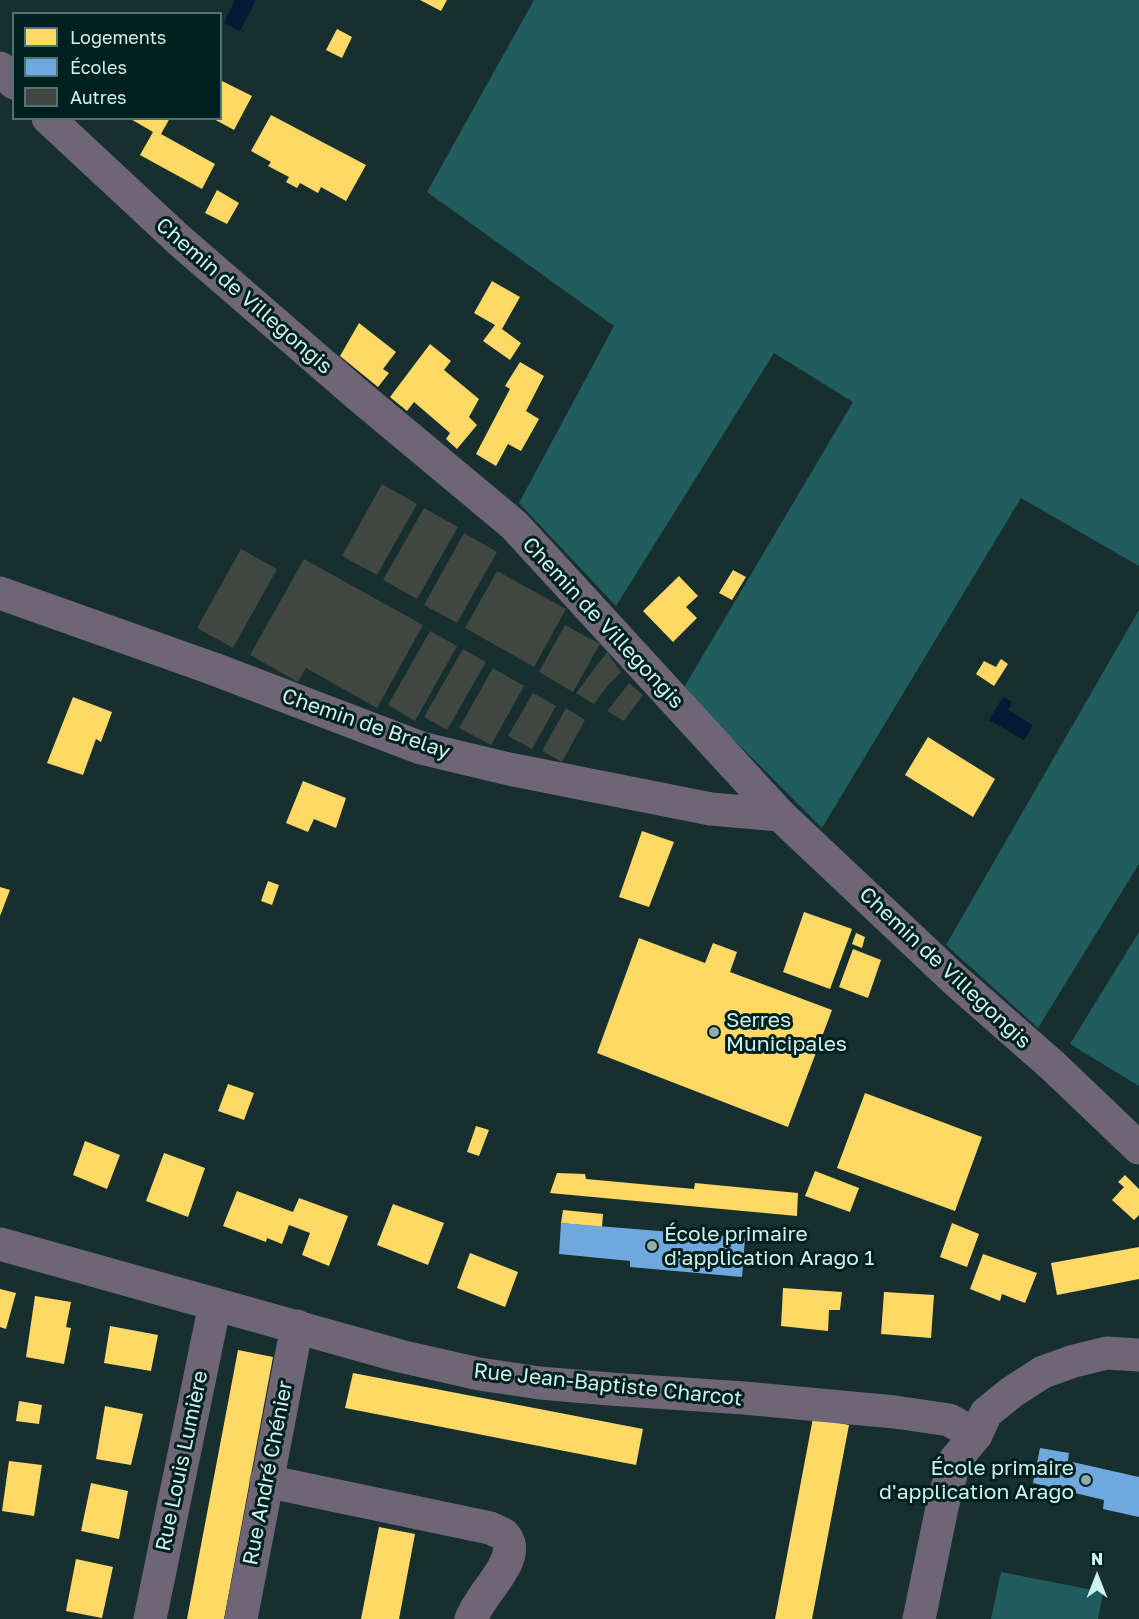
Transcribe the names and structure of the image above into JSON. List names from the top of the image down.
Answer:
{
  "streets": {
    "street": [
      "Chemin de Villegongis",
      "Chemin de Brelay",
      "Rue Jean-Baptiste Charcot",
      "Rue Louis Lumière",
      "Rue André Chénier"
    ]
  },
  "crossings": [
    ["Chemin de Villegongis", "Chemin de Brelay"],
    ["Rue Jean-Baptiste Charcot", "Rue Louis Lumière"],
    ["Rue Jean-Baptiste Charcot", "Rue André Chénier"]
  ],
  "places": ["Serres Municipales", "École primaire d'application Arago 1", "École primaire d'application Arago"],
  "legend": ["Logements", "Écoles", "Autres"],
  "north": "top"
}
